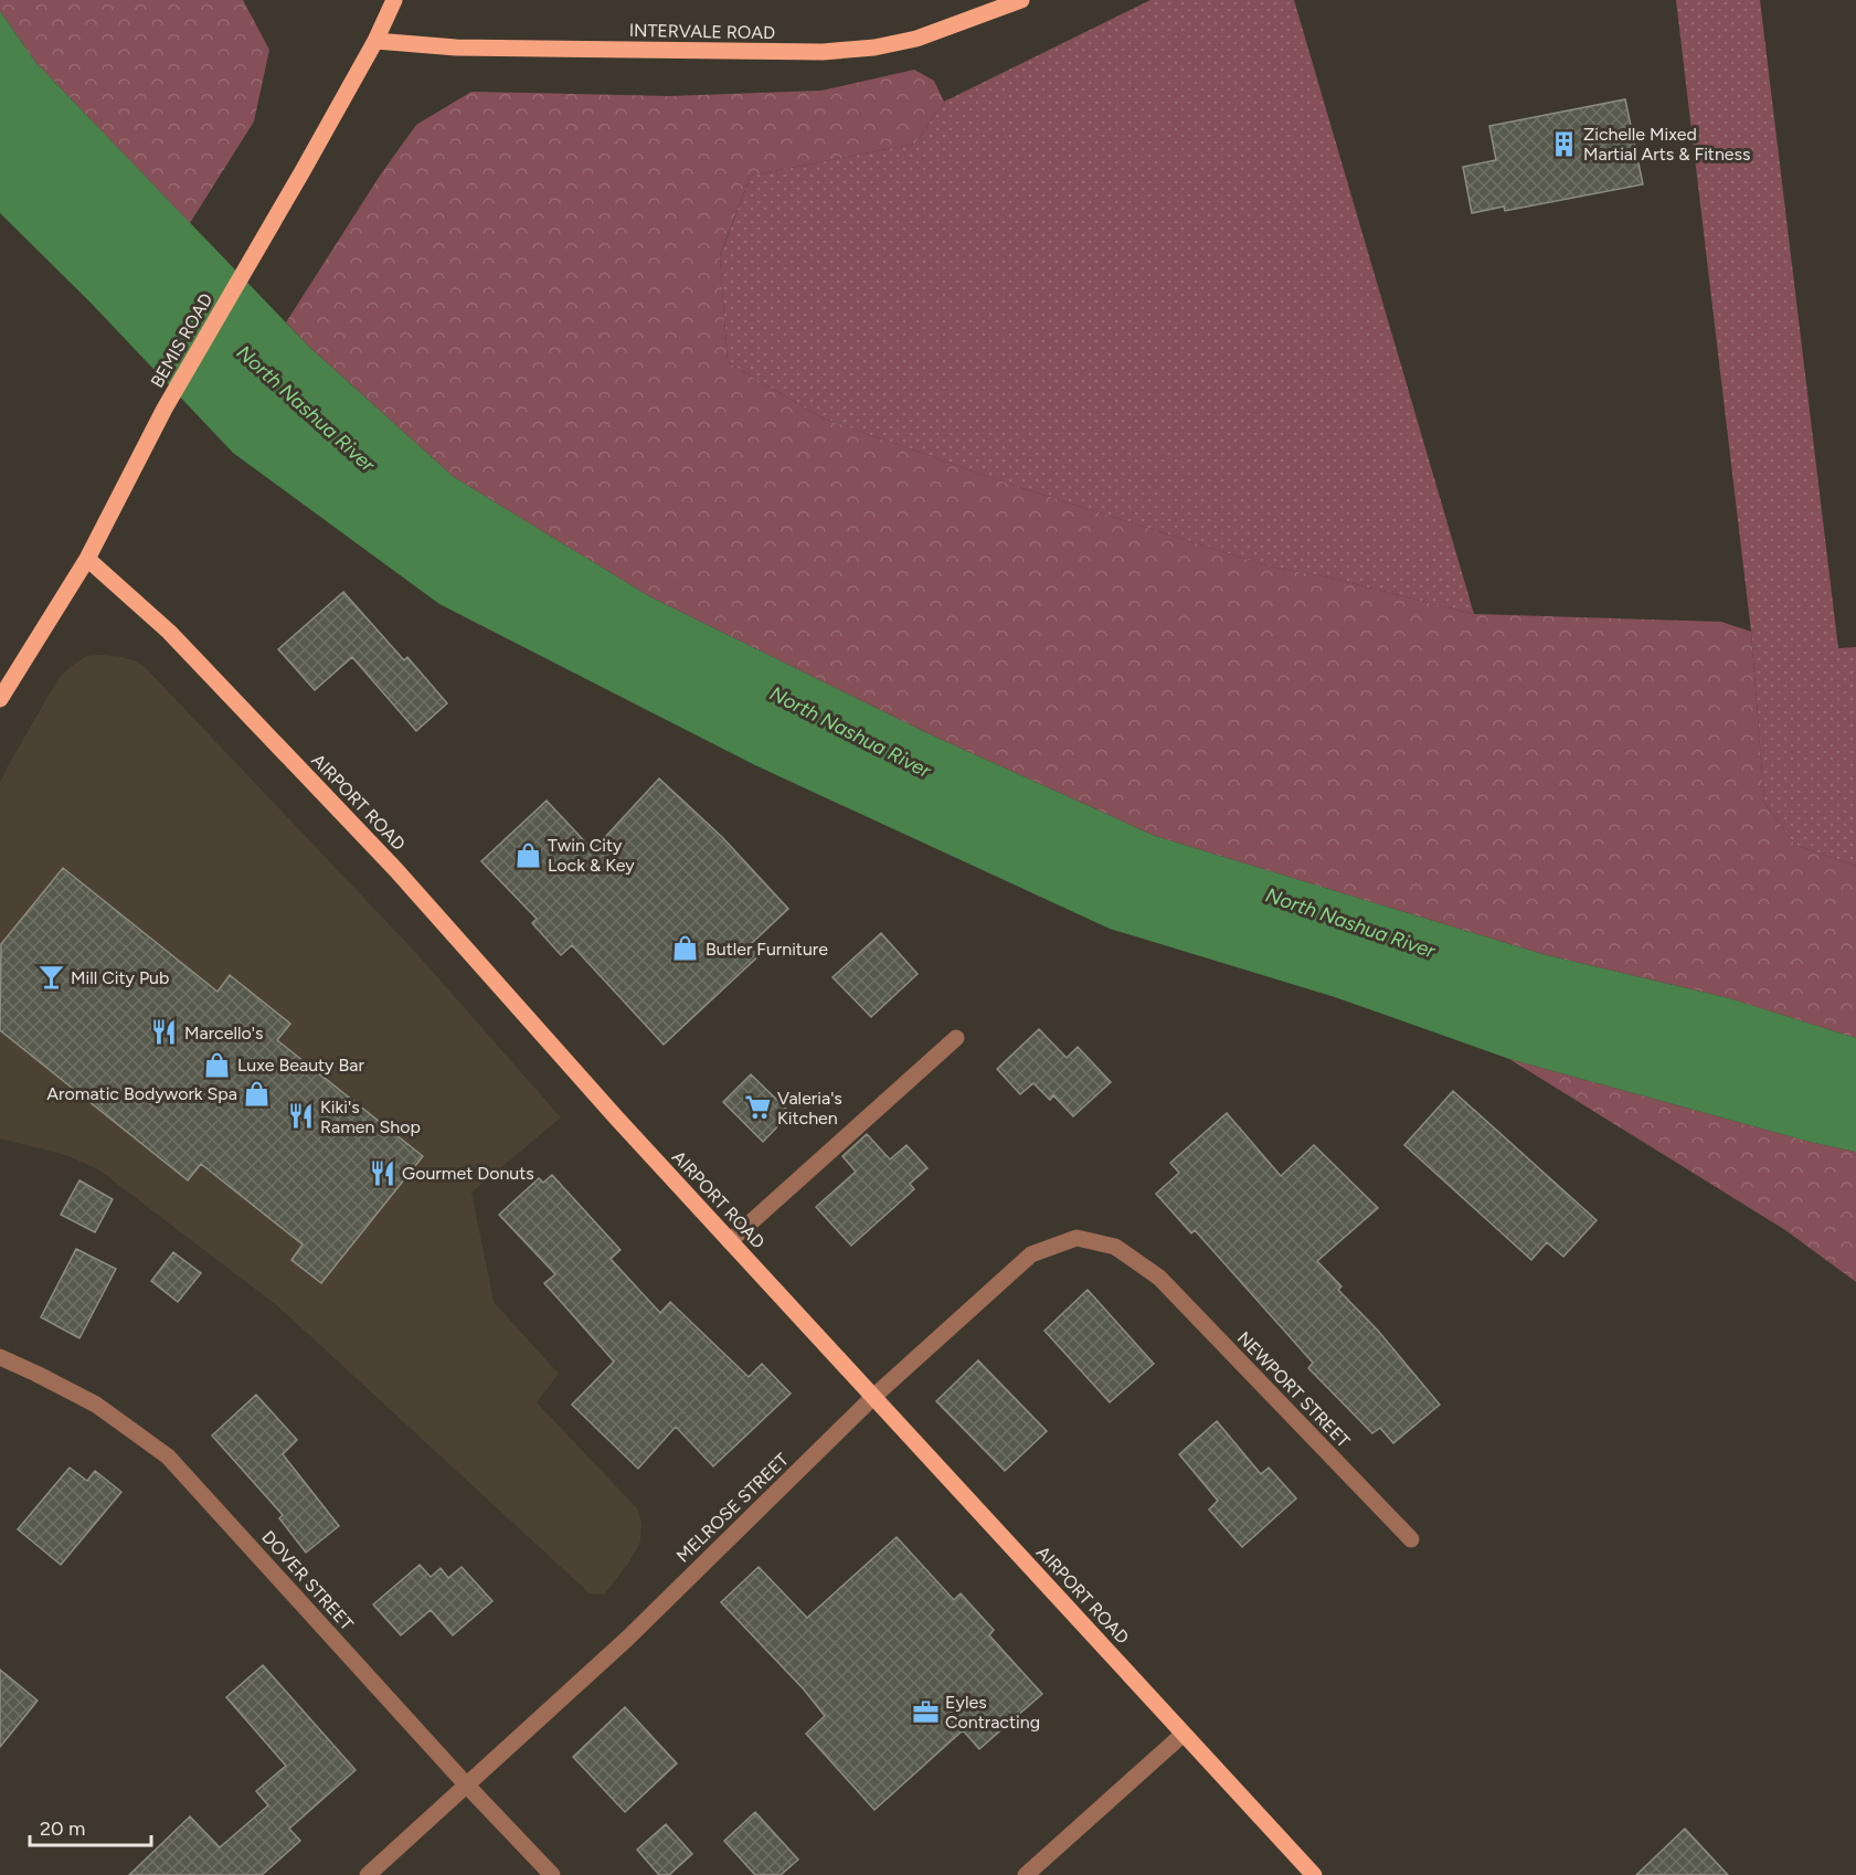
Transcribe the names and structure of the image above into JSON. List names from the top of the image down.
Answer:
{
  "streets": {
    "main road": ["INTERVALE ROAD", "BEMIS ROAD", "AIRPORT ROAD"],
    "street": ["NEWPORT STREET", "MELROSE STREET", "DOVER STREET"]
  },
  "crossings": [
    ["INTERVALE ROAD", "BEMIS ROAD"],
    ["BEMIS ROAD", "AIRPORT ROAD"],
    ["AIRPORT ROAD", "MELROSE STREET"],
    ["NEWPORT STREET", "MELROSE STREET"],
    ["MELROSE STREET", "DOVER STREET"]
  ],
  "water": ["North Nashua River"],
  "places": {
    "building": ["Zichelle Mixed Martial Arts & Fitness"],
    "shop": [
      "Twin City Lock & Key",
      "Butler Furniture",
      "Luxe Beauty Bar",
      "Aromatic Bodywork Spa"
    ],
    "bar": ["Mill City Pub"],
    "restaurant": ["Marcello's", "Kiki's Ramen Shop", "Gourmet Donuts"],
    "supermarket": ["Valeria's Kitchen"],
    "office": ["Eyles Contracting"]
  },
  "scale_bar": "20 m"
}
